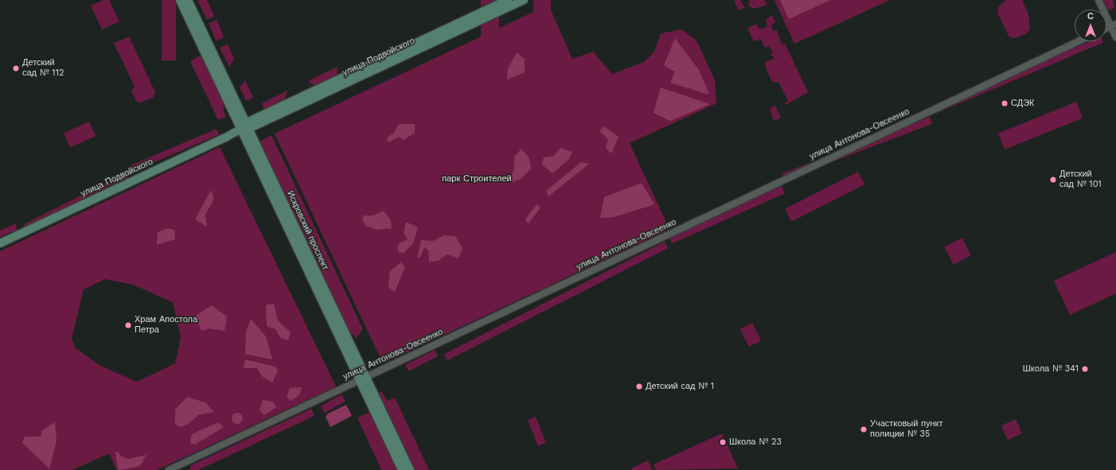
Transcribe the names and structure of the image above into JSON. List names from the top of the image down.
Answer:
{
  "streets": {
    "street": ["улица Подвойского", "улица Антонова-Овсеенко", "Искровский проспект"]
  },
  "crossings": [
    ["улица Подвойского", "Искровский проспект"],
    ["улица Антонова-Овсеенко", "Искровский проспект"]
  ],
  "parks": ["парк Строителей"],
  "places": [
    "Детский сад № 112",
    "СДЭК",
    "Детский сад № 101",
    "Храм Апостола Петра",
    "Школа № 341",
    "Детский сад № 1",
    "Участковый пункт полиции № 35",
    "Школа № 23"
  ],
  "north": "top"
}
